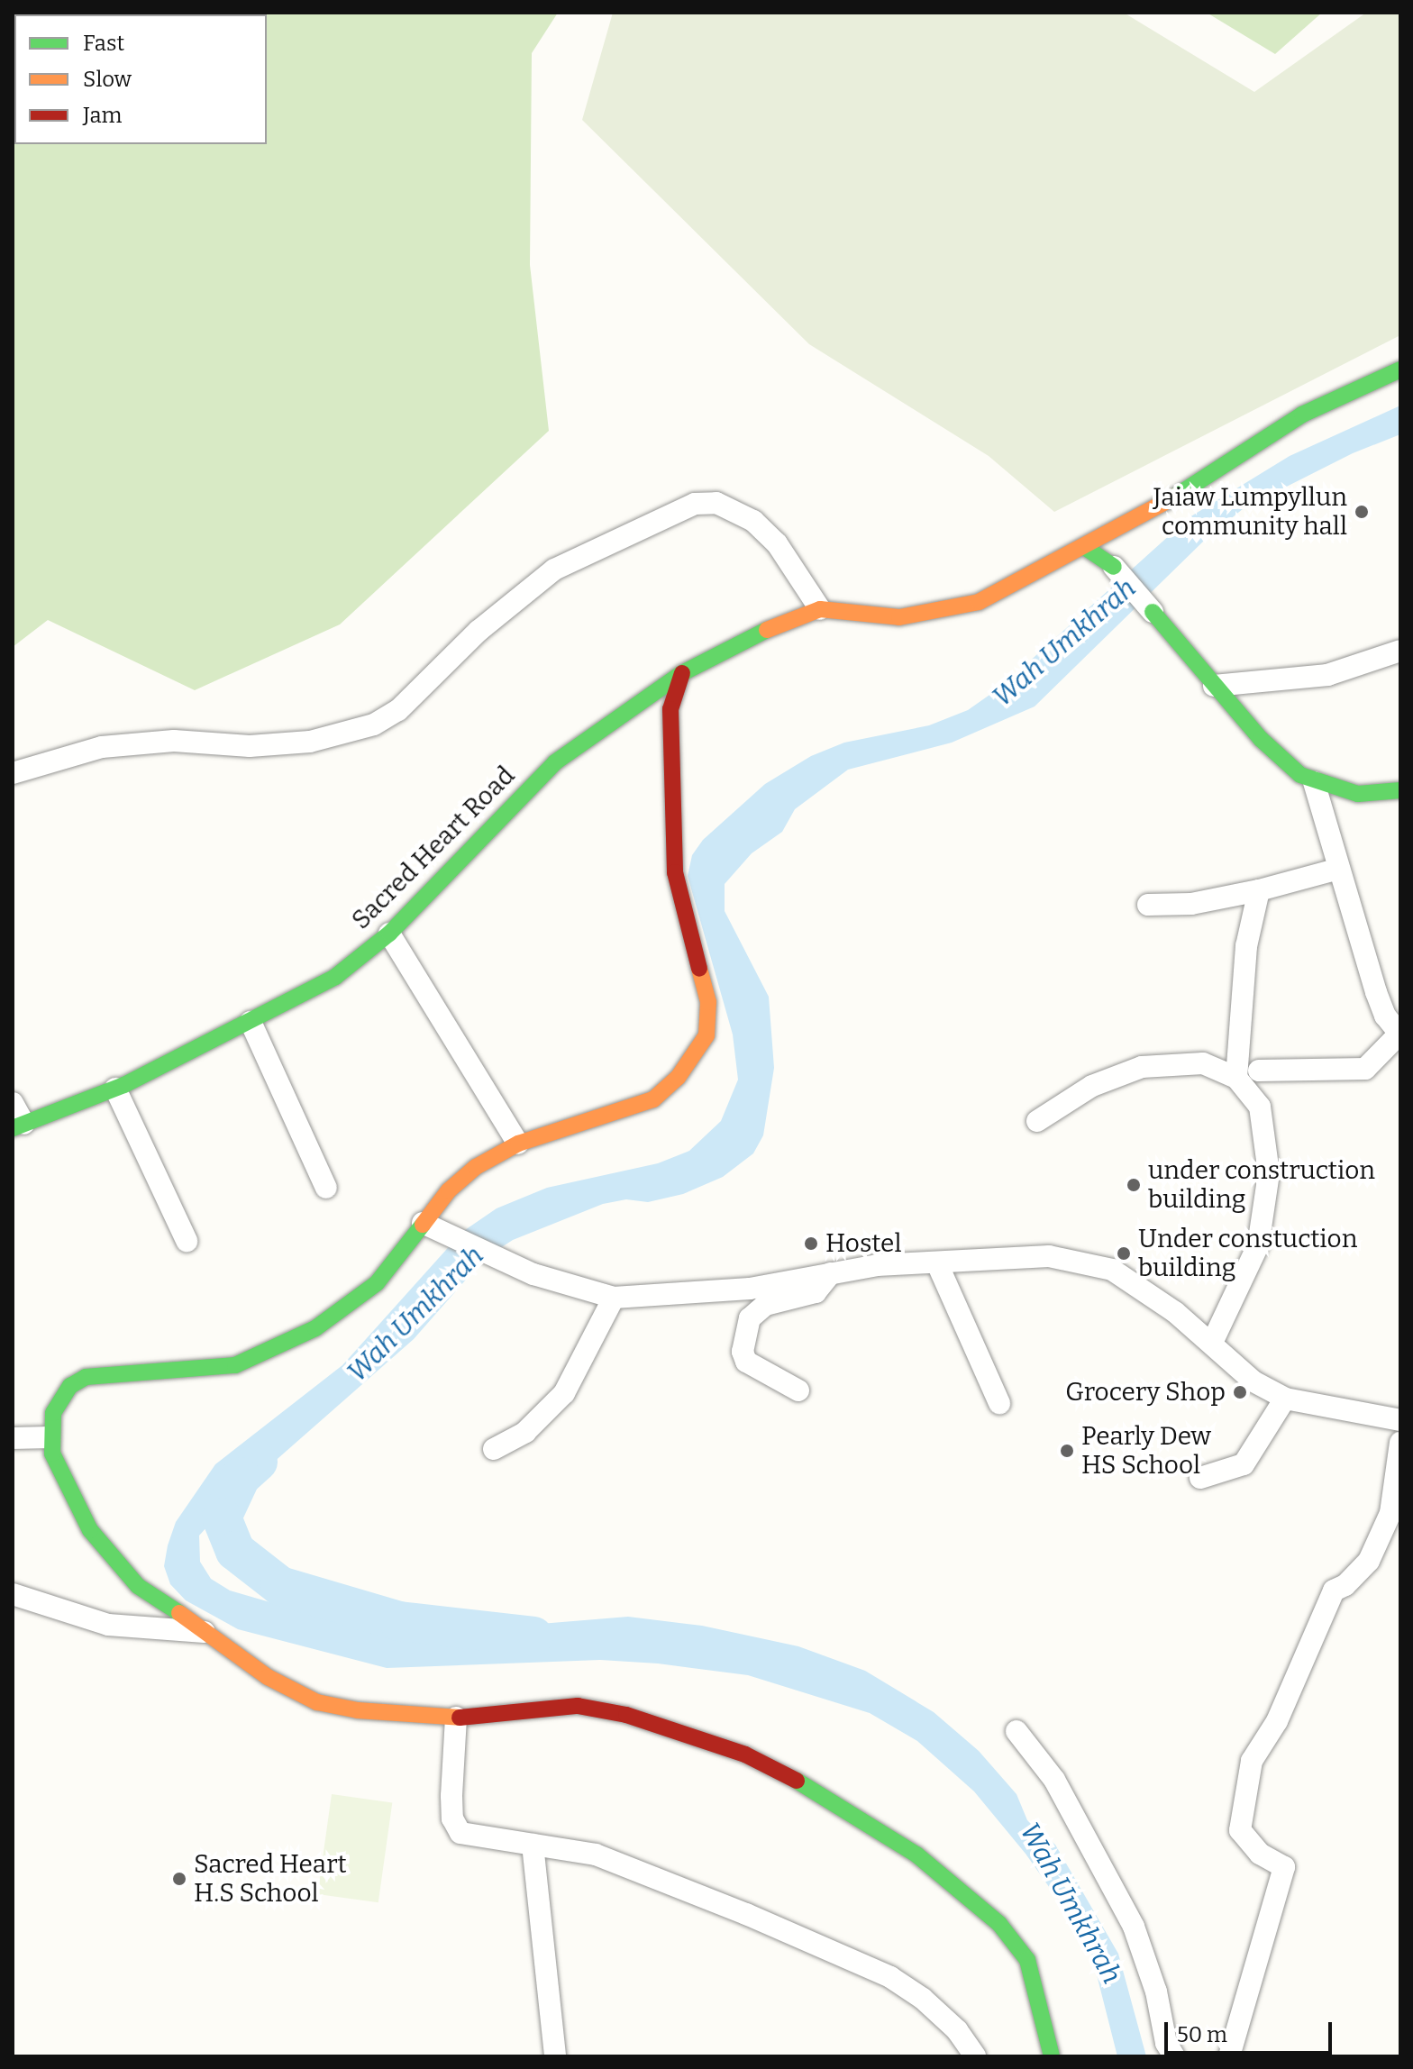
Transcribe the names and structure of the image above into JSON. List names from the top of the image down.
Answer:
{
  "streets": {
    "street": ["Sacred Heart Road"]
  },
  "water": ["Wah Umkhrah"],
  "places": [
    "Jaiaw Lumpyllun community hall",
    "under construction building",
    "Hostel",
    "Under constuction building",
    "Grocery Shop",
    "Pearly Dew HS School",
    "Sacred Heart H.S School"
  ],
  "legend": ["Fast", "Slow", "Jam"],
  "scale_bar": "50 m"
}
